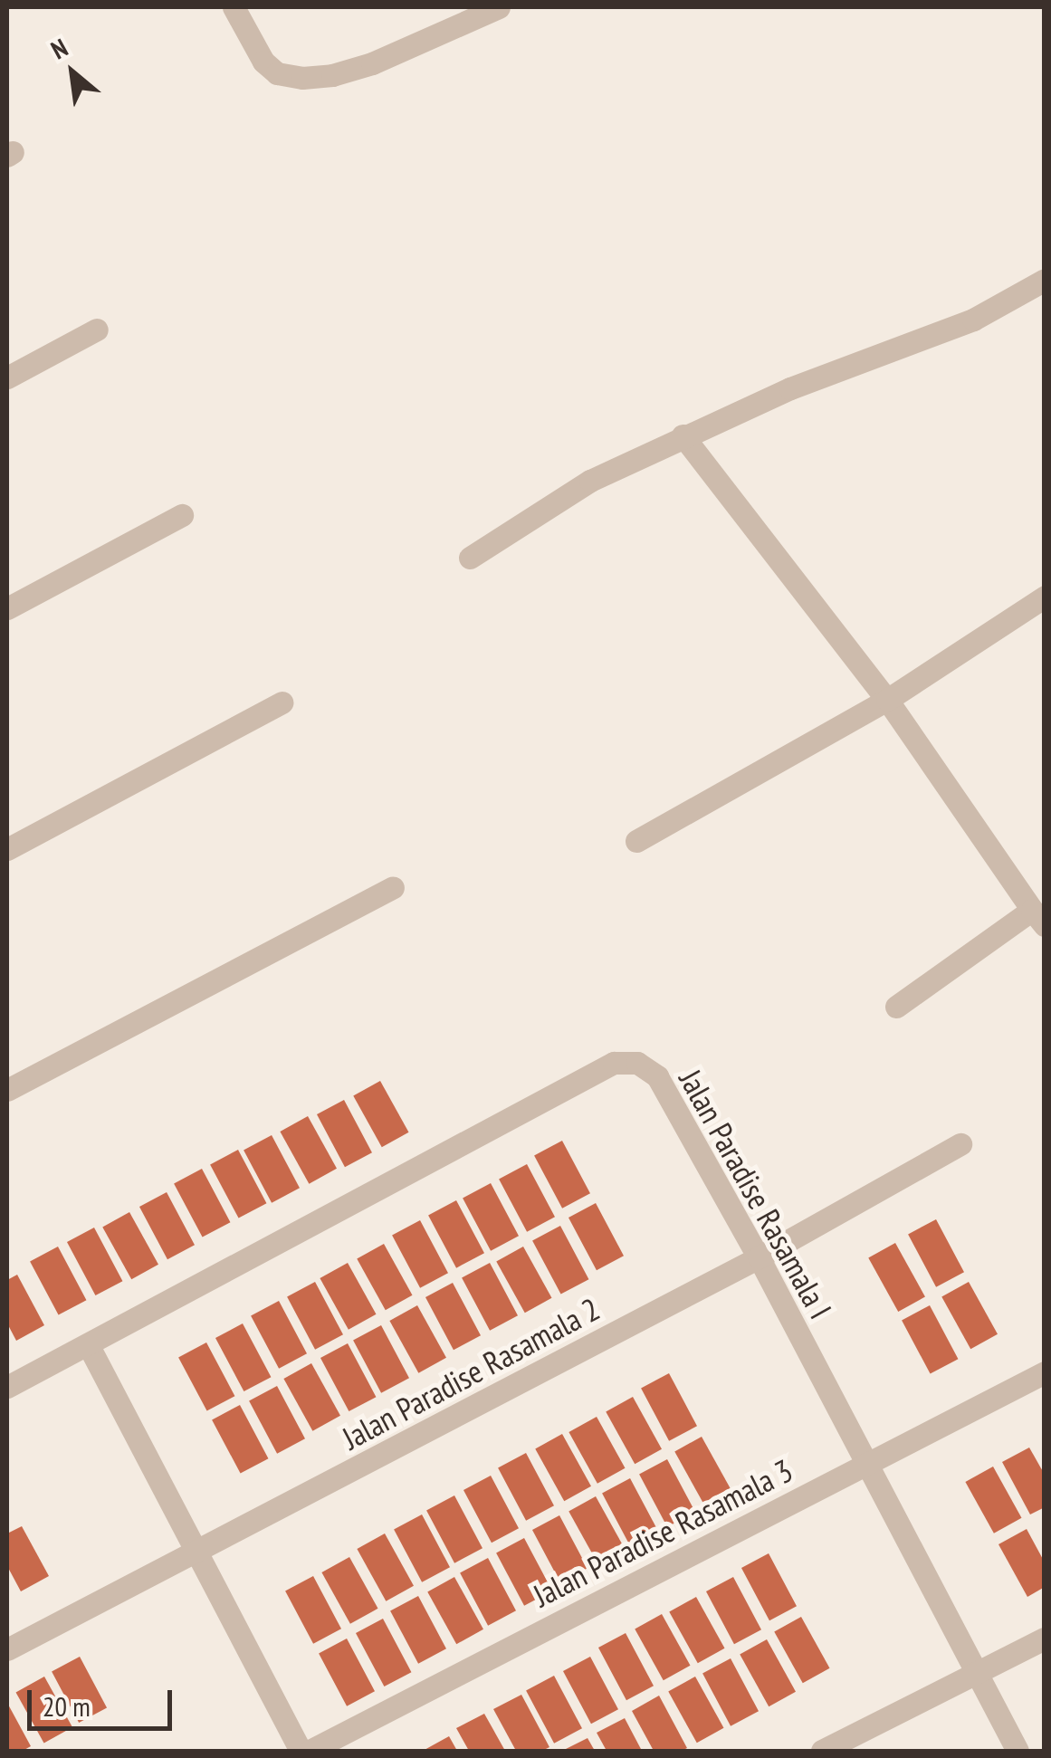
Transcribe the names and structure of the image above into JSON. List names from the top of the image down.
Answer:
{
  "streets": {
    "street": ["Jalan Paradise Rasamala I", "Jalan Paradise Rasamala 2", "Jalan Paradise Rasamala 3"]
  },
  "crossings": [
    ["Jalan Paradise Rasamala I", "Jalan Paradise Rasamala 2"],
    ["Jalan Paradise Rasamala I", "Jalan Paradise Rasamala 3"]
  ],
  "scale_bar": "20 m",
  "north": "top left"
}
